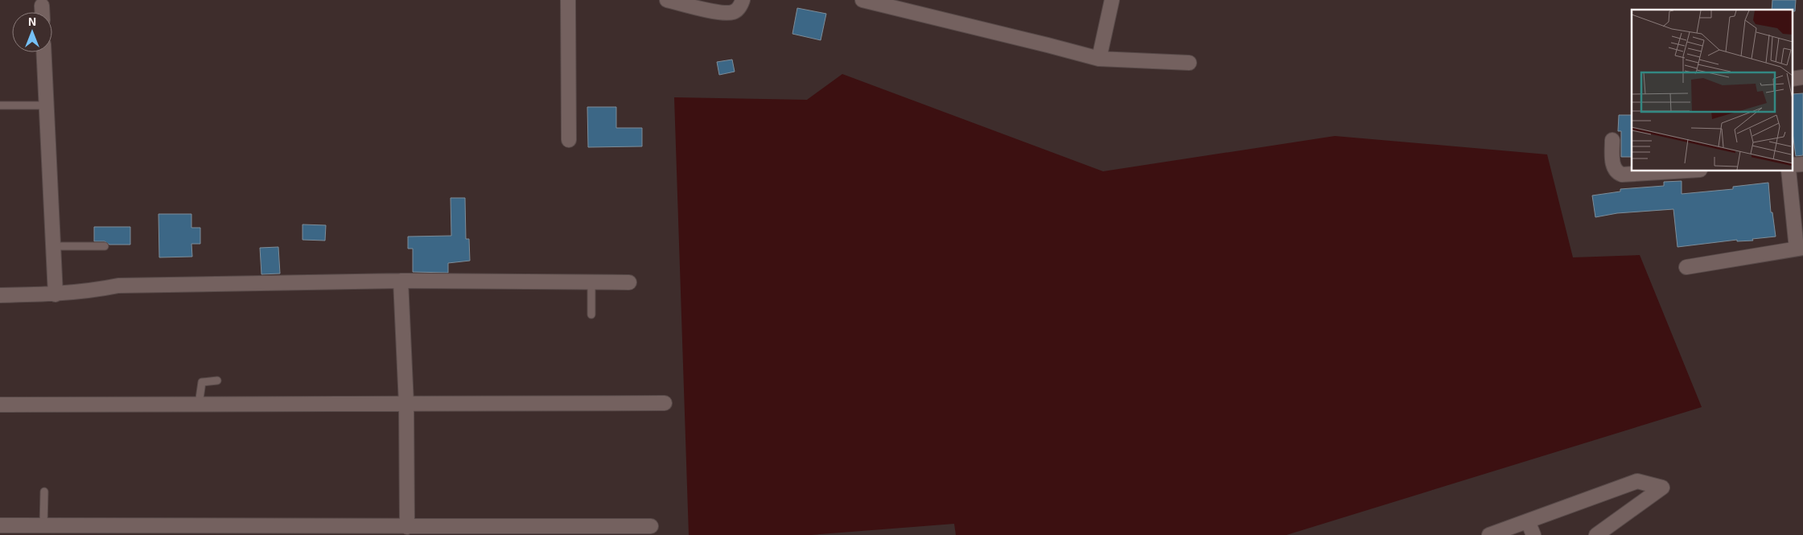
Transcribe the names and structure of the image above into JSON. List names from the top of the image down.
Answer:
{
  "north": "top"
}
